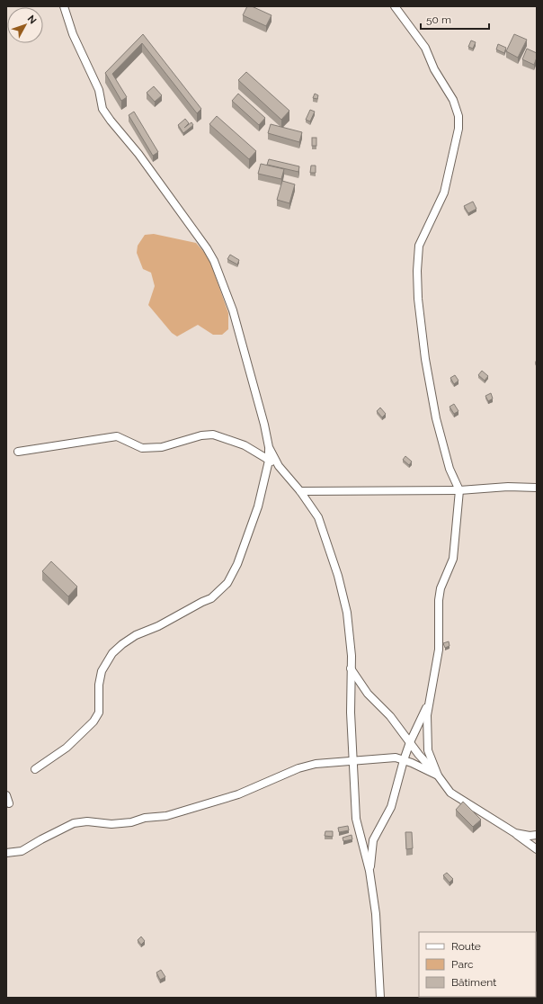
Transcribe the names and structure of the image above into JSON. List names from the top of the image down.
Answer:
{
  "legend": ["Route", "Parc", "Bâtiment"],
  "scale_bar": "50 m",
  "north": "top right"
}
